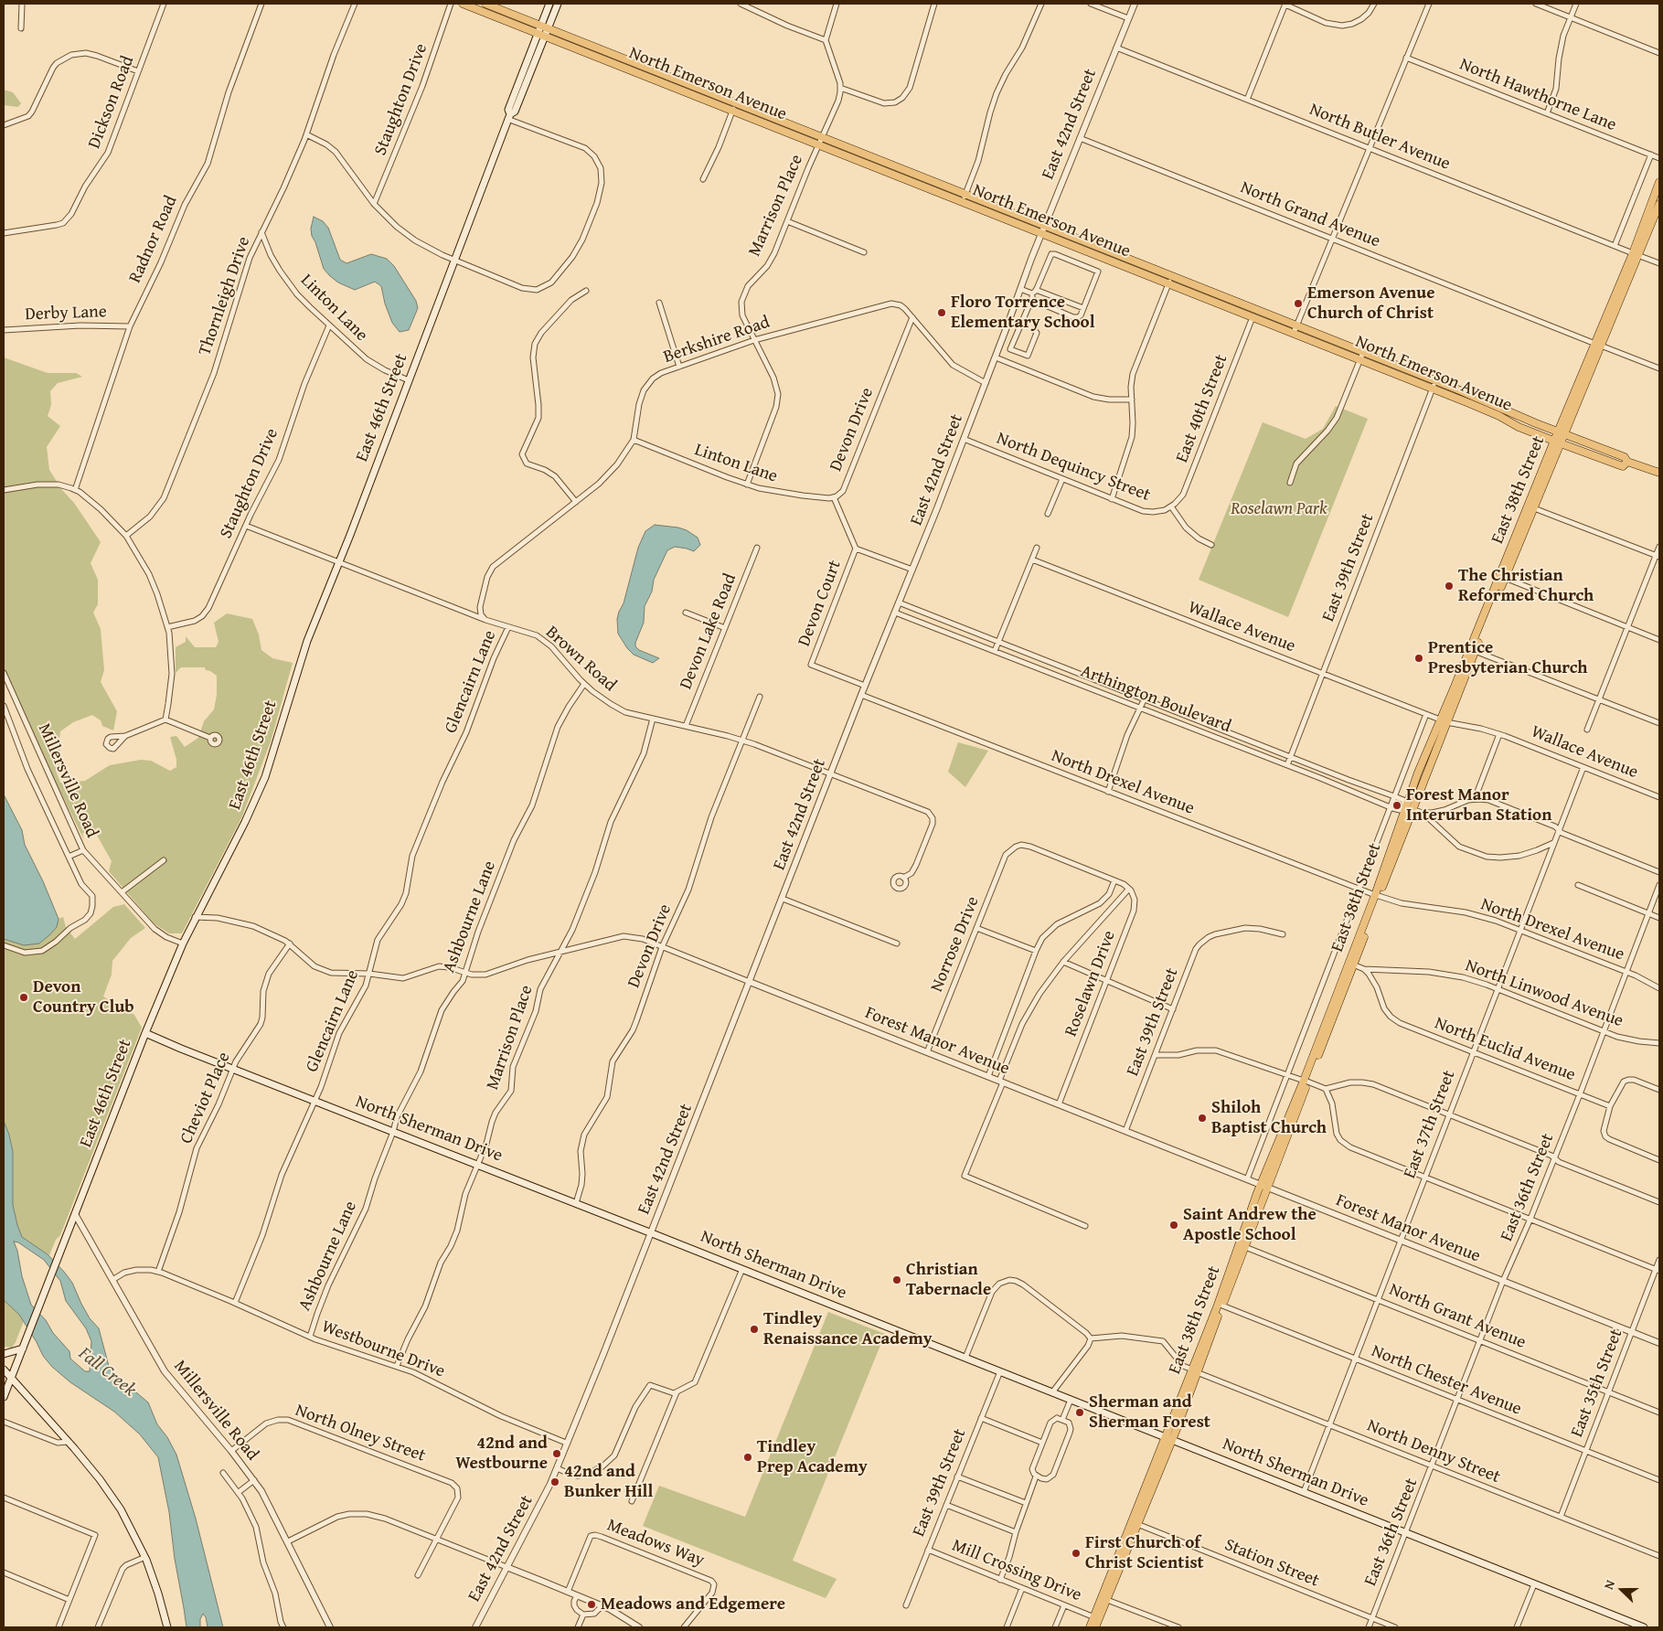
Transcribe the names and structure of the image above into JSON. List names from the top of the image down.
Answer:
{
  "streets": {
    "main road": [
      "North Emerson Avenue",
      "East 46th Street",
      "East 38th Street",
      "North Sherman Drive"
    ],
    "street": [
      "North Hawthorne Lane",
      "Staughton Drive",
      "Dickson Road",
      "East 42nd Street",
      "North Butler Avenue",
      "Marrison Place",
      "North Grand Avenue",
      "Radnor Road",
      "Thornleigh Drive",
      "Linton Lane",
      "Derby Lane",
      "Berkshire Road",
      "East 40th Street",
      "Devon Drive",
      "North Dequincy Street",
      "East 39th Street",
      "Devon Court",
      "Wallace Avenue",
      "Devon Lake Road",
      "Brown Road",
      "Glencairn Lane",
      "Arthington Boulevard",
      "Millersville Road",
      "North Drexel Avenue",
      "Ashbourne Lane",
      "Norrose Drive",
      "Roselawn Drive",
      "North Linwood Avenue",
      "Forest Manor Avenue",
      "North Euclid Avenue",
      "Cheviot Place",
      "East 37th Street",
      "East 36th Street",
      "North Grant Avenue",
      "Westbourne Drive",
      "North Chester Avenue",
      "East 35th Street",
      "North Olney Street",
      "North Denny Street",
      "Meadows Way",
      "Station Street",
      "Mill Crossing Drive"
    ]
  },
  "crossings": [
    ["North Emerson Avenue", "East 42nd Street"],
    ["North Emerson Avenue", "Marrison Place"],
    ["North Emerson Avenue", "East 46th Street"],
    ["North Emerson Avenue", "East 40th Street"],
    ["North Emerson Avenue", "East 38th Street"],
    ["North Emerson Avenue", "East 39th Street"],
    ["Staughton Drive", "Linton Lane"],
    ["Staughton Drive", "Brown Road"],
    ["East 42nd Street", "North Butler Avenue"],
    ["East 42nd Street", "North Grand Avenue"],
    ["East 42nd Street", "Berkshire Road"],
    ["East 42nd Street", "North Dequincy Street"],
    ["East 42nd Street", "Devon Court"],
    ["East 42nd Street", "Brown Road"],
    ["East 42nd Street", "Arthington Boulevard"],
    ["East 42nd Street", "North Drexel Avenue"],
    ["East 42nd Street", "Forest Manor Avenue"],
    ["East 42nd Street", "North Sherman Drive"],
    ["East 42nd Street", "Westbourne Drive"],
    ["North Butler Avenue", "East 38th Street"],
    ["Marrison Place", "Linton Lane"],
    ["Marrison Place", "Berkshire Road"],
    ["Marrison Place", "Brown Road"],
    ["Marrison Place", "Forest Manor Avenue"],
    ["Marrison Place", "North Sherman Drive"],
    ["Marrison Place", "Westbourne Drive"],
    ["North Grand Avenue", "East 38th Street"],
    ["Radnor Road", "Derby Lane"],
    ["Thornleigh Drive", "Linton Lane"],
    ["Linton Lane", "Berkshire Road"],
    ["Linton Lane", "East 46th Street"],
    ["Linton Lane", "Devon Drive"],
    ["Berkshire Road", "Devon Drive"],
    ["Berkshire Road", "Brown Road"],
    ["East 46th Street", "Brown Road"],
    ["East 46th Street", "Millersville Road"],
    ["East 46th Street", "Forest Manor Avenue"],
    ["East 46th Street", "North Sherman Drive"],
    ["East 40th Street", "North Dequincy Street"],
    ["Devon Drive", "Brown Road"],
    ["Devon Drive", "Forest Manor Avenue"],
    ["Devon Drive", "North Sherman Drive"],
    ["East 38th Street", "Wallace Avenue"],
    ["East 38th Street", "Arthington Boulevard"],
    ["East 38th Street", "North Drexel Avenue"],
    ["East 38th Street", "Forest Manor Avenue"],
    ["East 38th Street", "North Sherman Drive"],
    ["East 38th Street", "North Grant Avenue"],
    ["East 38th Street", "North Chester Avenue"],
    ["East 38th Street", "North Denny Street"],
    ["East 38th Street", "Station Street"],
    ["East 38th Street", "Mill Crossing Drive"],
    ["East 39th Street", "Wallace Avenue"],
    ["East 39th Street", "Arthington Boulevard"],
    ["East 39th Street", "Forest Manor Avenue"],
    ["East 39th Street", "North Sherman Drive"],
    ["East 39th Street", "Mill Crossing Drive"],
    ["Wallace Avenue", "East 37th Street"],
    ["Devon Lake Road", "Brown Road"],
    ["Brown Road", "Glencairn Lane"],
    ["Brown Road", "Ashbourne Lane"],
    ["Glencairn Lane", "Forest Manor Avenue"],
    ["Glencairn Lane", "North Sherman Drive"],
    ["Glencairn Lane", "Westbourne Drive"],
    ["Arthington Boulevard", "East 37th Street"],
    ["Millersville Road", "Westbourne Drive"],
    ["Millersville Road", "North Olney Street"],
    ["North Drexel Avenue", "East 37th Street"],
    ["North Drexel Avenue", "East 36th Street"],
    ["Ashbourne Lane", "Forest Manor Avenue"],
    ["Ashbourne Lane", "North Sherman Drive"],
    ["Ashbourne Lane", "Westbourne Drive"],
    ["Norrose Drive", "Forest Manor Avenue"],
    ["Roselawn Drive", "Forest Manor Avenue"],
    ["North Linwood Avenue", "North Euclid Avenue"],
    ["North Linwood Avenue", "East 37th Street"],
    ["North Linwood Avenue", "East 36th Street"],
    ["Forest Manor Avenue", "Cheviot Place"],
    ["Forest Manor Avenue", "East 37th Street"],
    ["Forest Manor Avenue", "East 36th Street"],
    ["Forest Manor Avenue", "East 35th Street"],
    ["North Euclid Avenue", "East 37th Street"],
    ["North Euclid Avenue", "East 36th Street"],
    ["Cheviot Place", "North Sherman Drive"],
    ["Cheviot Place", "Westbourne Drive"],
    ["East 37th Street", "North Sherman Drive"],
    ["East 37th Street", "North Grant Avenue"],
    ["East 37th Street", "North Chester Avenue"],
    ["East 37th Street", "North Denny Street"],
    ["North Sherman Drive", "East 36th Street"],
    ["East 36th Street", "North Grant Avenue"],
    ["East 36th Street", "North Chester Avenue"],
    ["East 36th Street", "North Denny Street"],
    ["East 36th Street", "Station Street"],
    ["North Grant Avenue", "East 35th Street"],
    ["North Chester Avenue", "East 35th Street"],
    ["East 35th Street", "North Denny Street"]
  ],
  "water": ["Fall Creek"],
  "parks": ["Roselawn Park"],
  "places": [
    "Emerson Avenue Church of Christ",
    "Floro Torrence Elementary School",
    "The Christian Reformed Church",
    "Prentice Presbyterian Church",
    "Forest Manor Interurban Station",
    "Devon Country Club",
    "Shiloh Baptist Church",
    "Saint Andrew the Apostle School",
    "Christian Tabernacle",
    "Tindley Renaissance Academy",
    "Sherman and Sherman Forest",
    "42nd and Westbourne",
    "Tindley Prep Academy",
    "42nd and Bunker Hill",
    "First Church of Christ Scientist",
    "Meadows and Edgemere"
  ],
  "north": "left"
}
